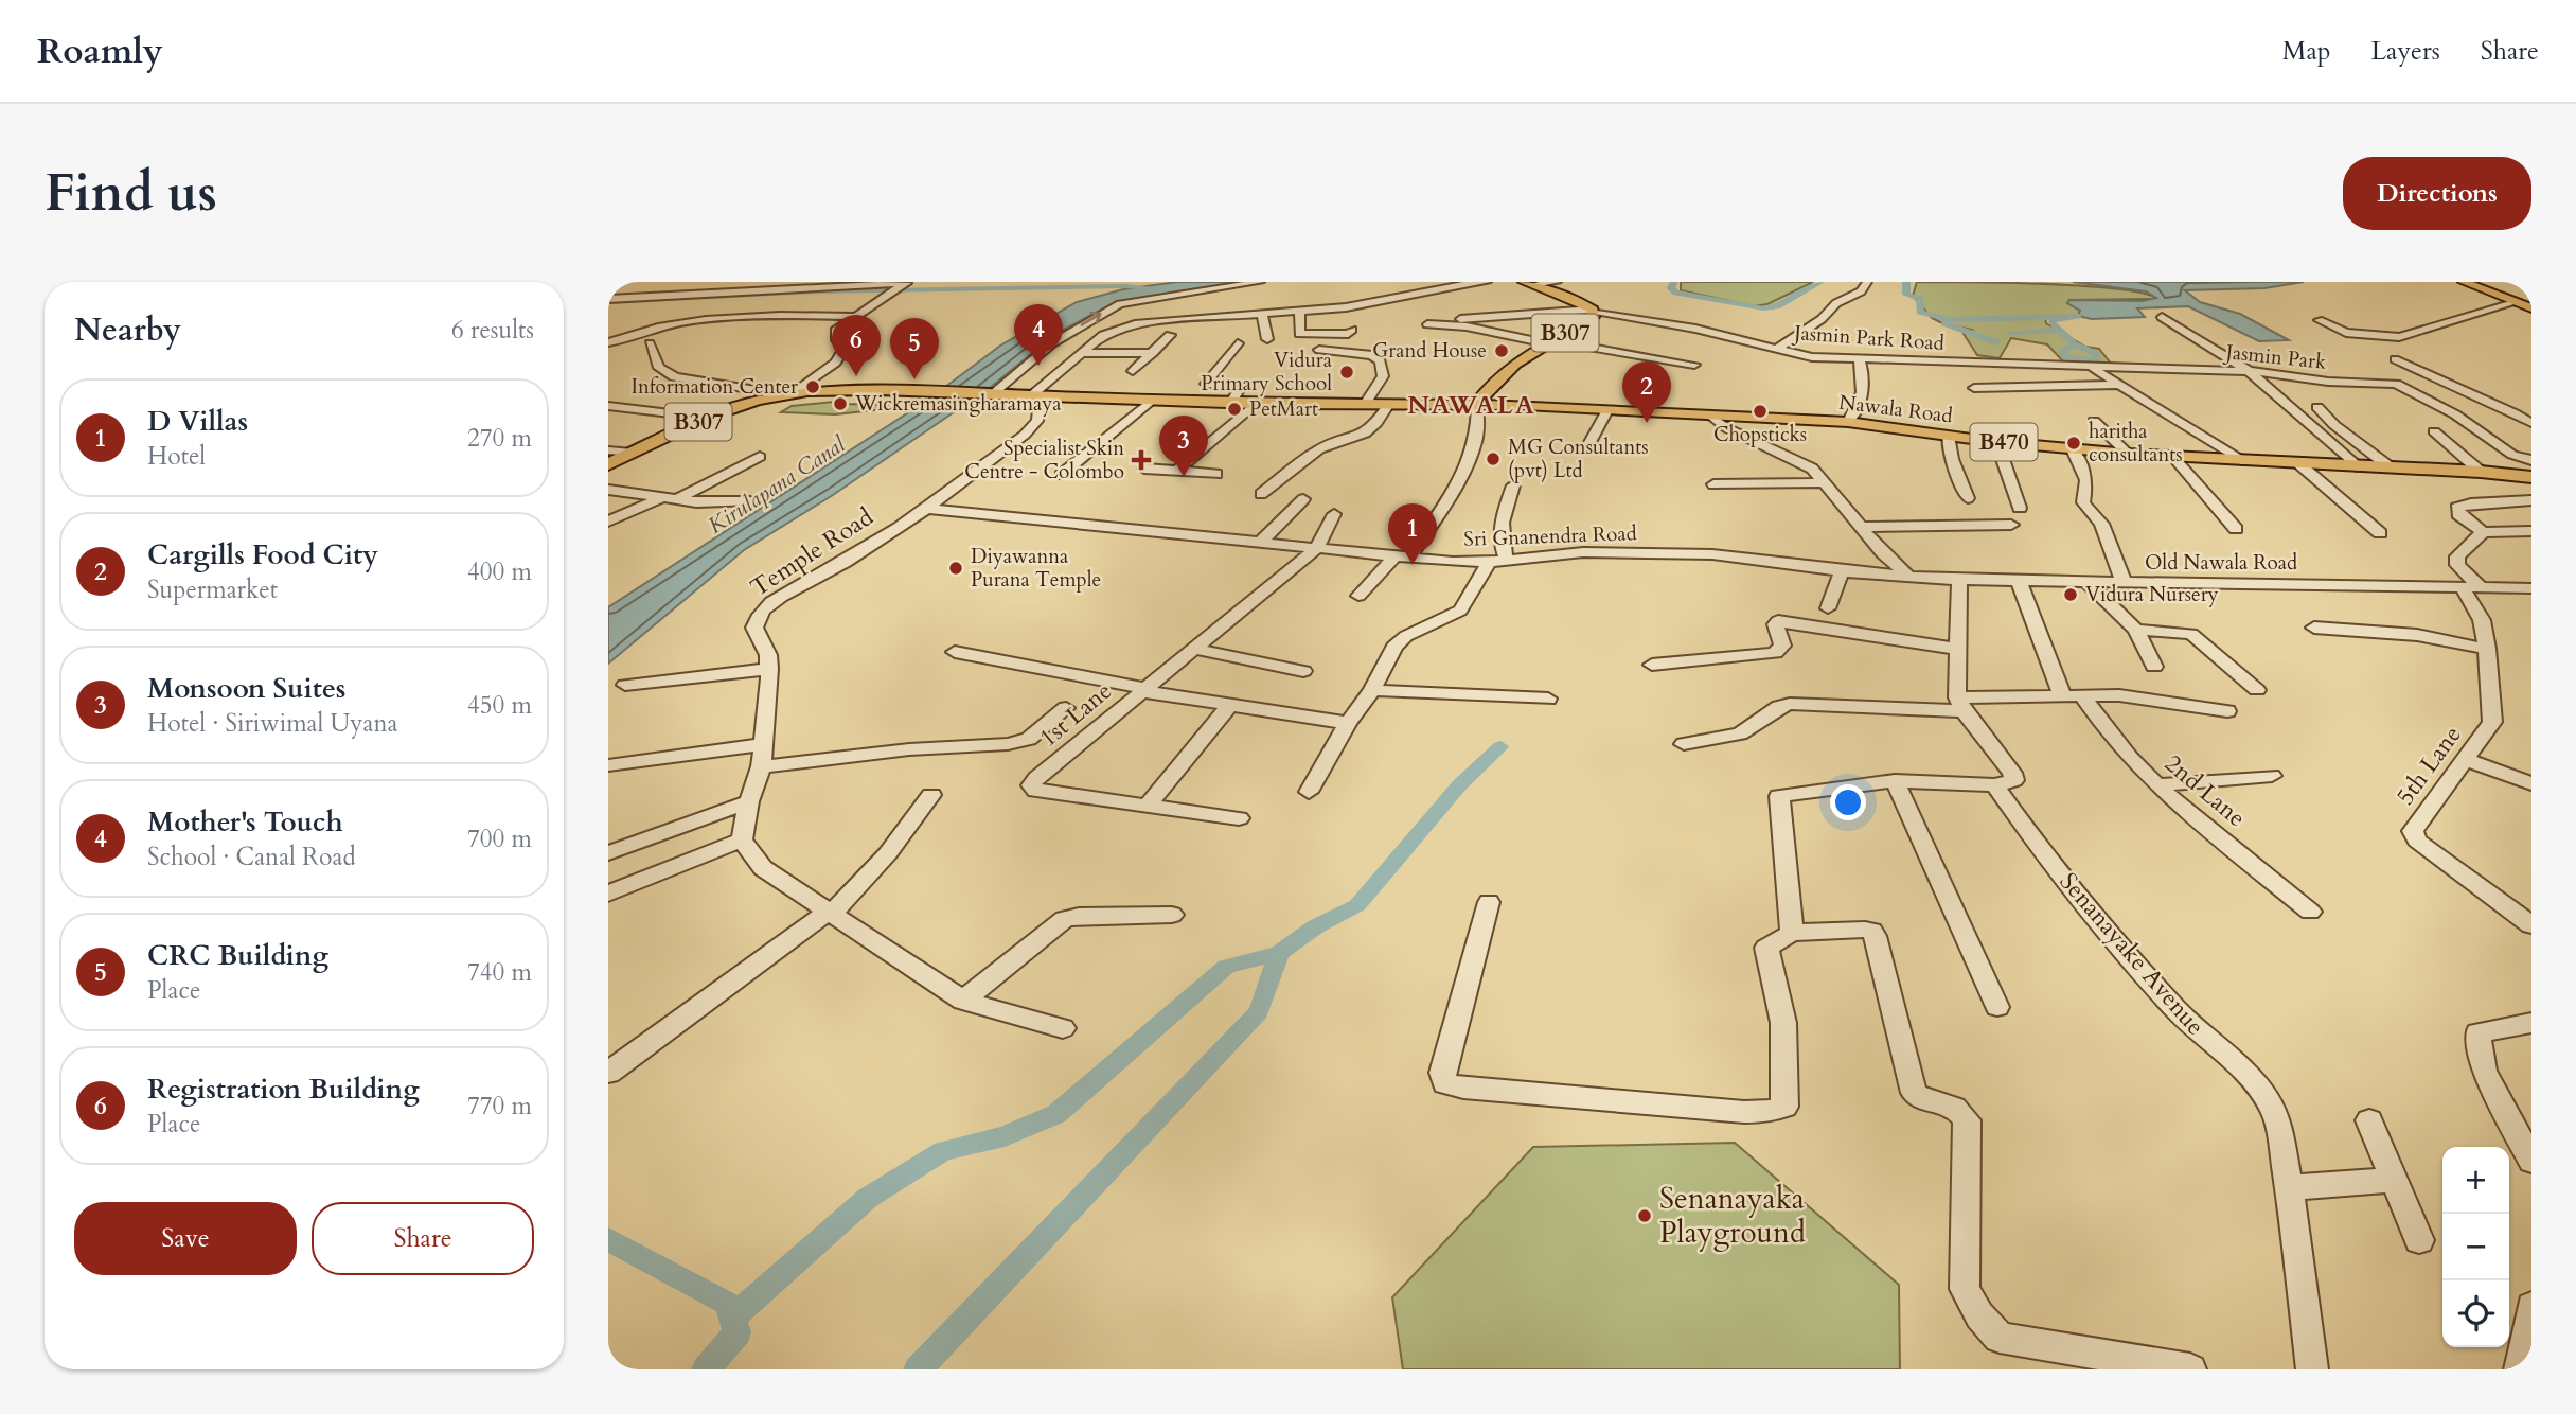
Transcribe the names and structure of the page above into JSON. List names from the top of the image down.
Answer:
{
  "streets": {
    "main road": ["B307", "Nawala Road", "B470"],
    "street": [
      "Jasmin Park Road",
      "Jasmin Park",
      "Sri Gnanendra Road",
      "Temple Road",
      "Old Nawala Road",
      "1st Lane",
      "5th Lane",
      "2nd Lane",
      "Senanayake Avenue"
    ]
  },
  "crossings": [
    ["B307", "Jasmin Park Road"],
    ["B307", "Nawala Road"],
    ["B307", "Temple Road"],
    ["Jasmin Park Road", "Jasmin Park"],
    ["Sri Gnanendra Road", "Temple Road"],
    ["Sri Gnanendra Road", "Old Nawala Road"],
    ["Sri Gnanendra Road", "1st Lane"],
    ["Old Nawala Road", "5th Lane"],
    ["Old Nawala Road", "2nd Lane"]
  ],
  "districts": ["NAWALA"],
  "water": ["Kirulapana Canal"],
  "places": {
    "other": [
      "Grand House",
      "Vidura Primary School",
      "Information Center",
      "Wickremasingharamaya",
      "PetMart",
      "Chopsticks",
      "haritha consultants",
      "MG Consultants (pvt) Ltd",
      "Diyawanna Purana Temple",
      "Vidura Nursery",
      "Senanayaka Playground"
    ],
    "health": ["Specialist Skin Centre - Colombo"]
  },
  "page": {
    "header": "Roamly",
    "nav": ["Map", "Layers", "Share"],
    "buttons": [
      "Directions",
      ["Save", "Share"]
    ],
    "title": "Find us",
    "heading": ["Nearby", "6 results"],
    "pins": [
      "4",
      "6",
      "5",
      "2",
      "3",
      "1"
    ],
    "list": [
      {
        "mark": "1",
        "name": "D Villas",
        "note": "Hotel",
        "value": "270 m"
      },
      {
        "mark": "2",
        "name": "Cargills Food City",
        "note": "Supermarket",
        "value": "400 m"
      },
      {
        "mark": "3",
        "name": "Monsoon Suites",
        "note": "Hotel · Siriwimal Uyana",
        "value": "450 m"
      },
      {
        "mark": "4",
        "name": "Mother's Touch",
        "note": "School · Canal Road",
        "value": "700 m"
      },
      {
        "mark": "5",
        "name": "CRC Building",
        "note": "Place",
        "value": "740 m"
      },
      {
        "mark": "6",
        "name": "Registration Building",
        "note": "Place",
        "value": "770 m"
      }
    ],
    "map_buttons": ["+", "−"]
  }
}
